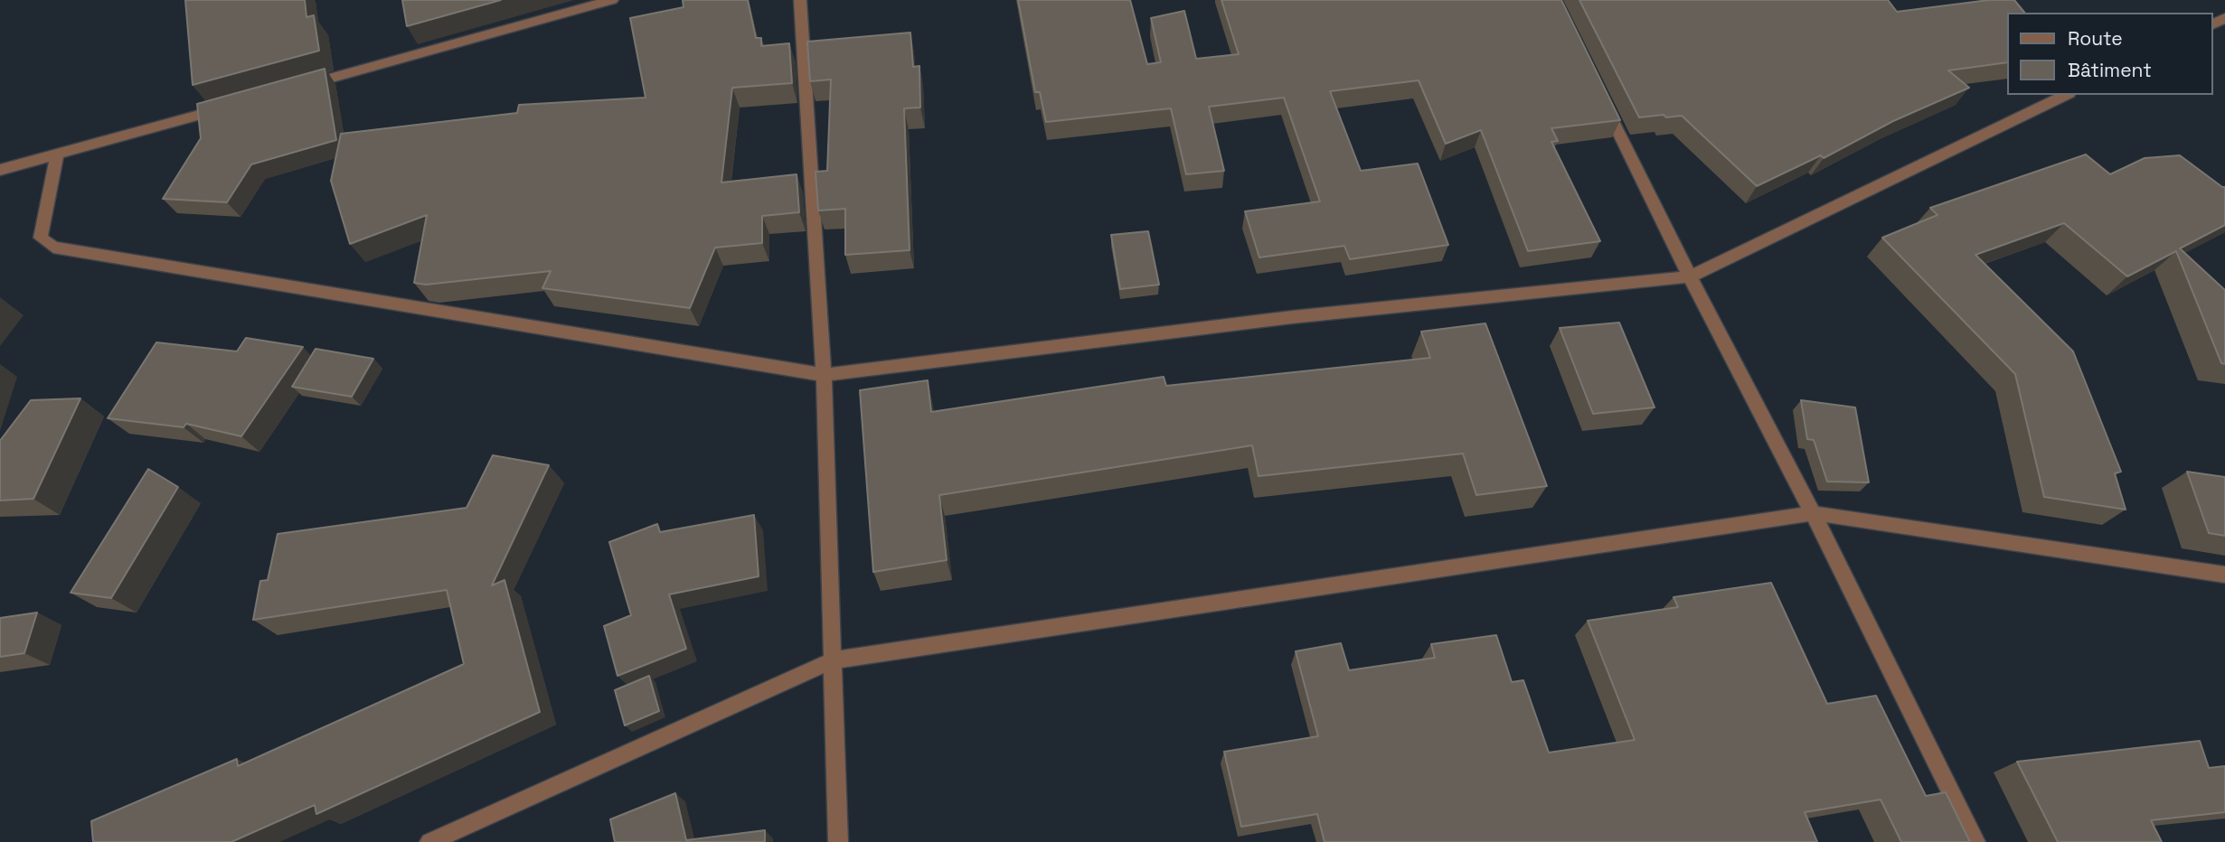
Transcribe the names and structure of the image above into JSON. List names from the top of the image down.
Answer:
{
  "legend": ["Route", "Bâtiment"]
}
